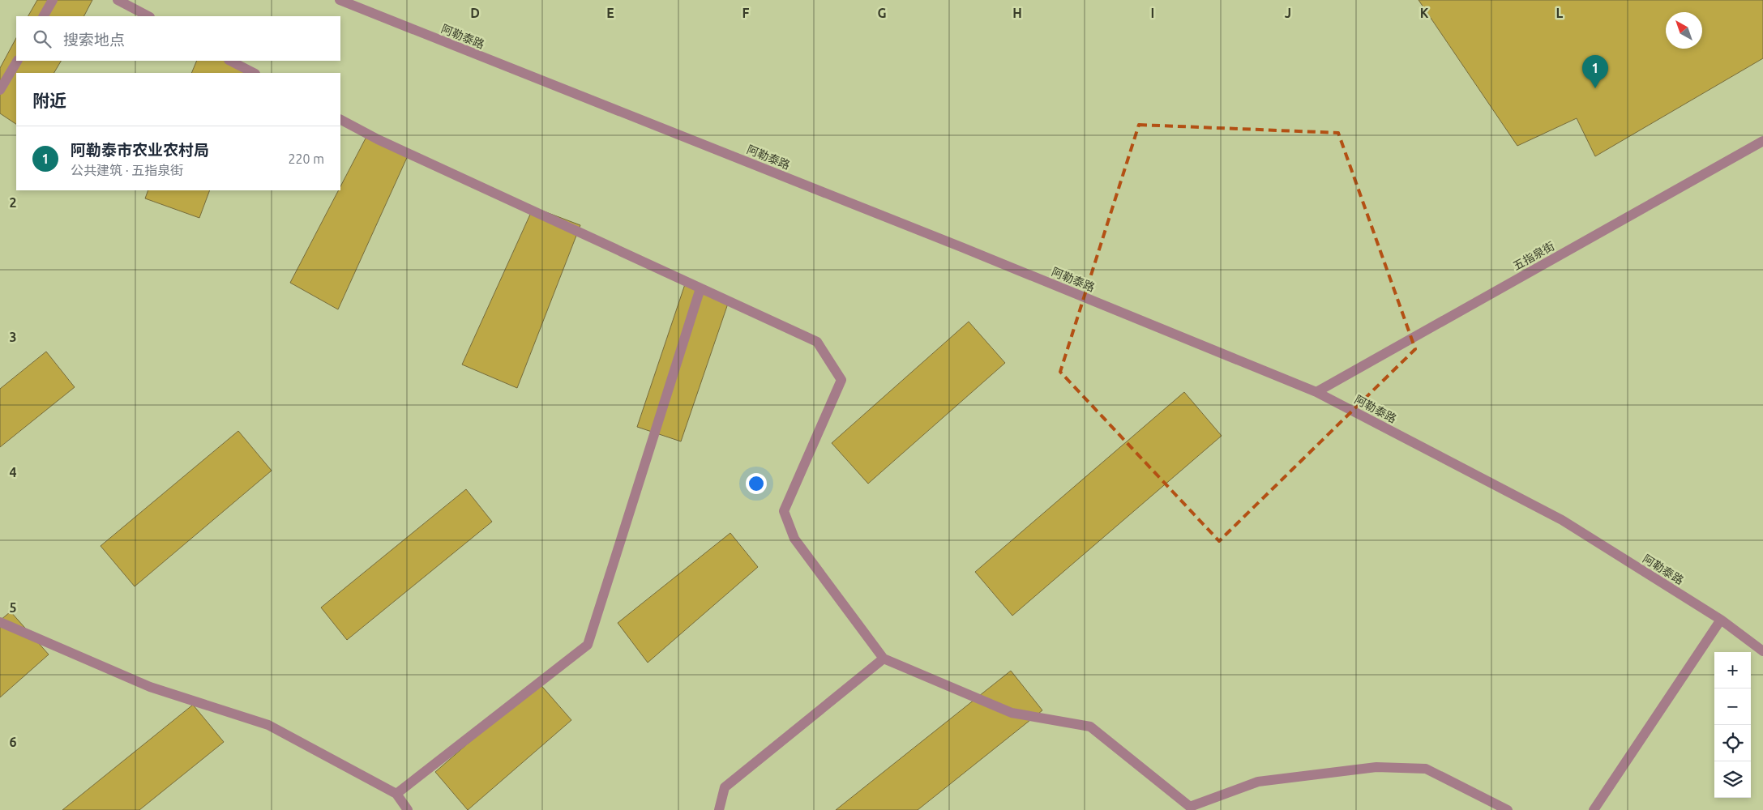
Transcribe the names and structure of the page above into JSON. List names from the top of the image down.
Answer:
{
  "streets": {
    "street": ["阿勒泰路", "五指泉街"]
  },
  "crossings": [
    ["阿勒泰路", "五指泉街"]
  ],
  "north": "top left",
  "page": {
    "search": "搜索地点",
    "pins": "1",
    "heading": "附近",
    "list": [
      {
        "mark": "1",
        "name": "阿勒泰市农业农村局",
        "note": "公共建筑 · 五指泉街",
        "value": "220 m"
      }
    ],
    "map_buttons": ["+", "−"]
  },
  "grid": {
    "columns": [
      "D",
      "E",
      "F",
      "G",
      "H",
      "I",
      "J",
      "K",
      "L"
    ],
    "rows": [
      "2",
      "3",
      "4",
      "5",
      "6"
    ]
  }
}
